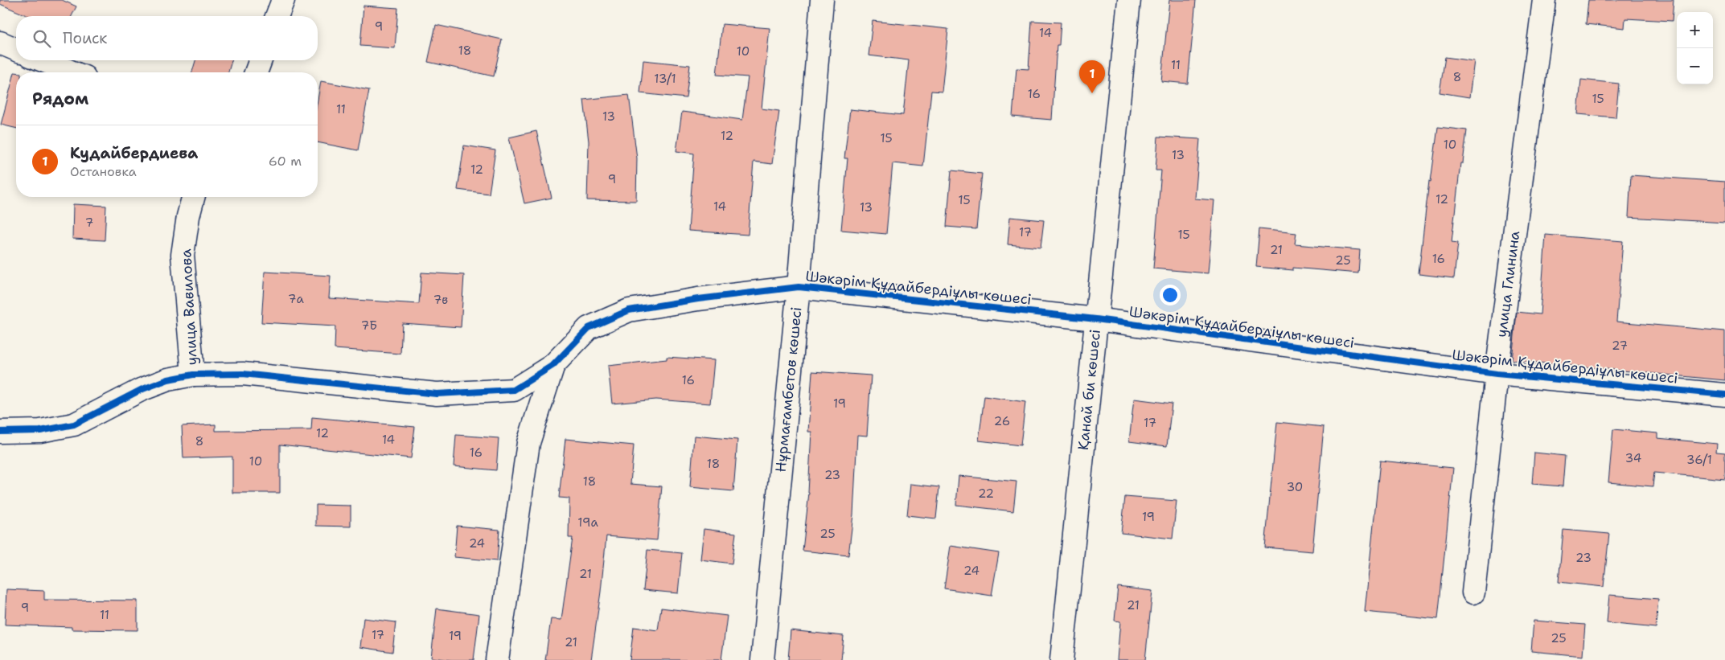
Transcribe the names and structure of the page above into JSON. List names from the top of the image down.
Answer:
{
  "streets": {
    "street": [
      "улица Глинина",
      "Шәкәрім Құдайбердіұлы көшесі",
      "улица Вавилова",
      "Нұрмағамбетов көшесі",
      "Қанай би көшесі"
    ]
  },
  "crossings": [
    ["улица Глинина", "Шәкәрім Құдайбердіұлы көшесі"],
    ["Шәкәрім Құдайбердіұлы көшесі", "улица Вавилова"],
    ["Шәкәрім Құдайбердіұлы көшесі", "Нұрмағамбетов көшесі"],
    ["Шәкәрім Құдайбердіұлы көшесі", "Қанай би көшесі"]
  ],
  "house_numbers": [
    "9",
    "14",
    "18",
    "10",
    "11",
    "8",
    "13/1",
    "16",
    "15",
    "11",
    "13",
    "12",
    "15",
    "10",
    "13",
    "12",
    "9",
    "12",
    "15",
    "14",
    "13",
    "7",
    "17",
    "15",
    "21",
    "16",
    "25",
    "7а",
    "7в",
    "7Б",
    "27",
    "16",
    "19",
    "26",
    "17",
    "12",
    "14",
    "8",
    "16",
    "34",
    "36/1",
    "10",
    "18",
    "23",
    "18",
    "30",
    "22",
    "19",
    "19а",
    "25",
    "24",
    "23",
    "24",
    "21",
    "21",
    "9",
    "11",
    "17",
    "19",
    "25",
    "21"
  ],
  "page": {
    "map_buttons": ["+", "−"],
    "search": "Поиск",
    "pins": "1",
    "heading": "Рядом",
    "list": [
      {
        "mark": "1",
        "name": "Кудайбердиева",
        "note": "Остановка",
        "value": "60 m"
      }
    ]
  }
}
